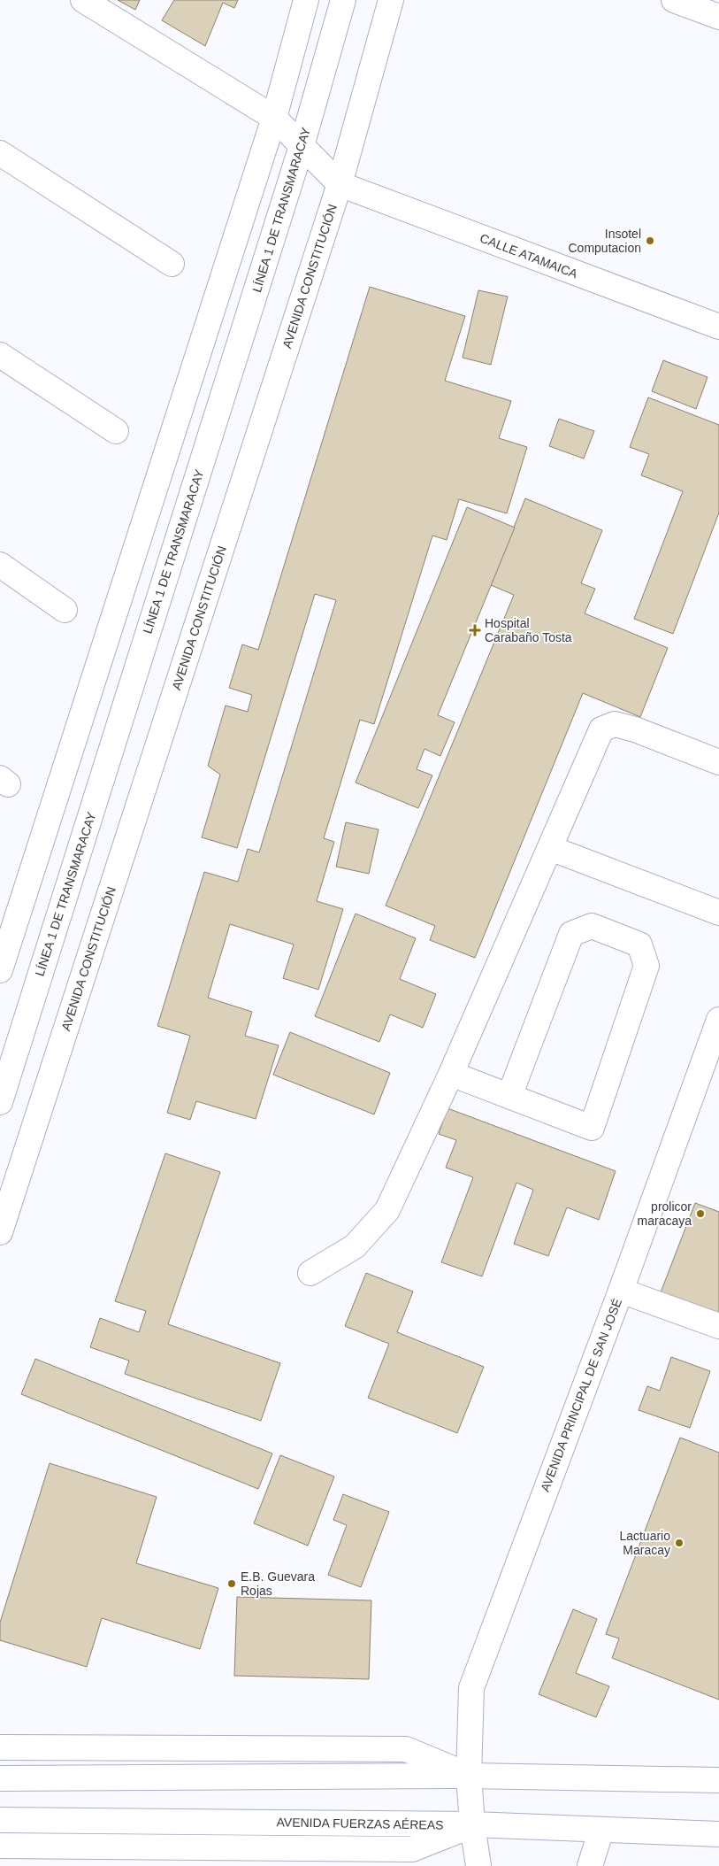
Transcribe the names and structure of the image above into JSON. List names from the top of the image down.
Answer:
{
  "streets": {
    "street": [
      "LÍNEA 1 DE TRANSMARACAY",
      "CALLE ATAMAICA",
      "AVENIDA CONSTITUCIÓN",
      "AVENIDA PRINCIPAL DE SAN JOSÉ",
      "AVENIDA FUERZAS AÉREAS"
    ]
  },
  "crossings": [
    ["CALLE ATAMAICA", "AVENIDA CONSTITUCIÓN"],
    ["AVENIDA PRINCIPAL DE SAN JOSÉ", "AVENIDA FUERZAS AÉREAS"]
  ],
  "places": {
    "other": [
      "Insotel Computacion",
      "prolicor maracaya",
      "Lactuario Maracay",
      "E.B. Guevara Rojas"
    ],
    "health": ["Hospital Carabaño Tosta"]
  }
}
